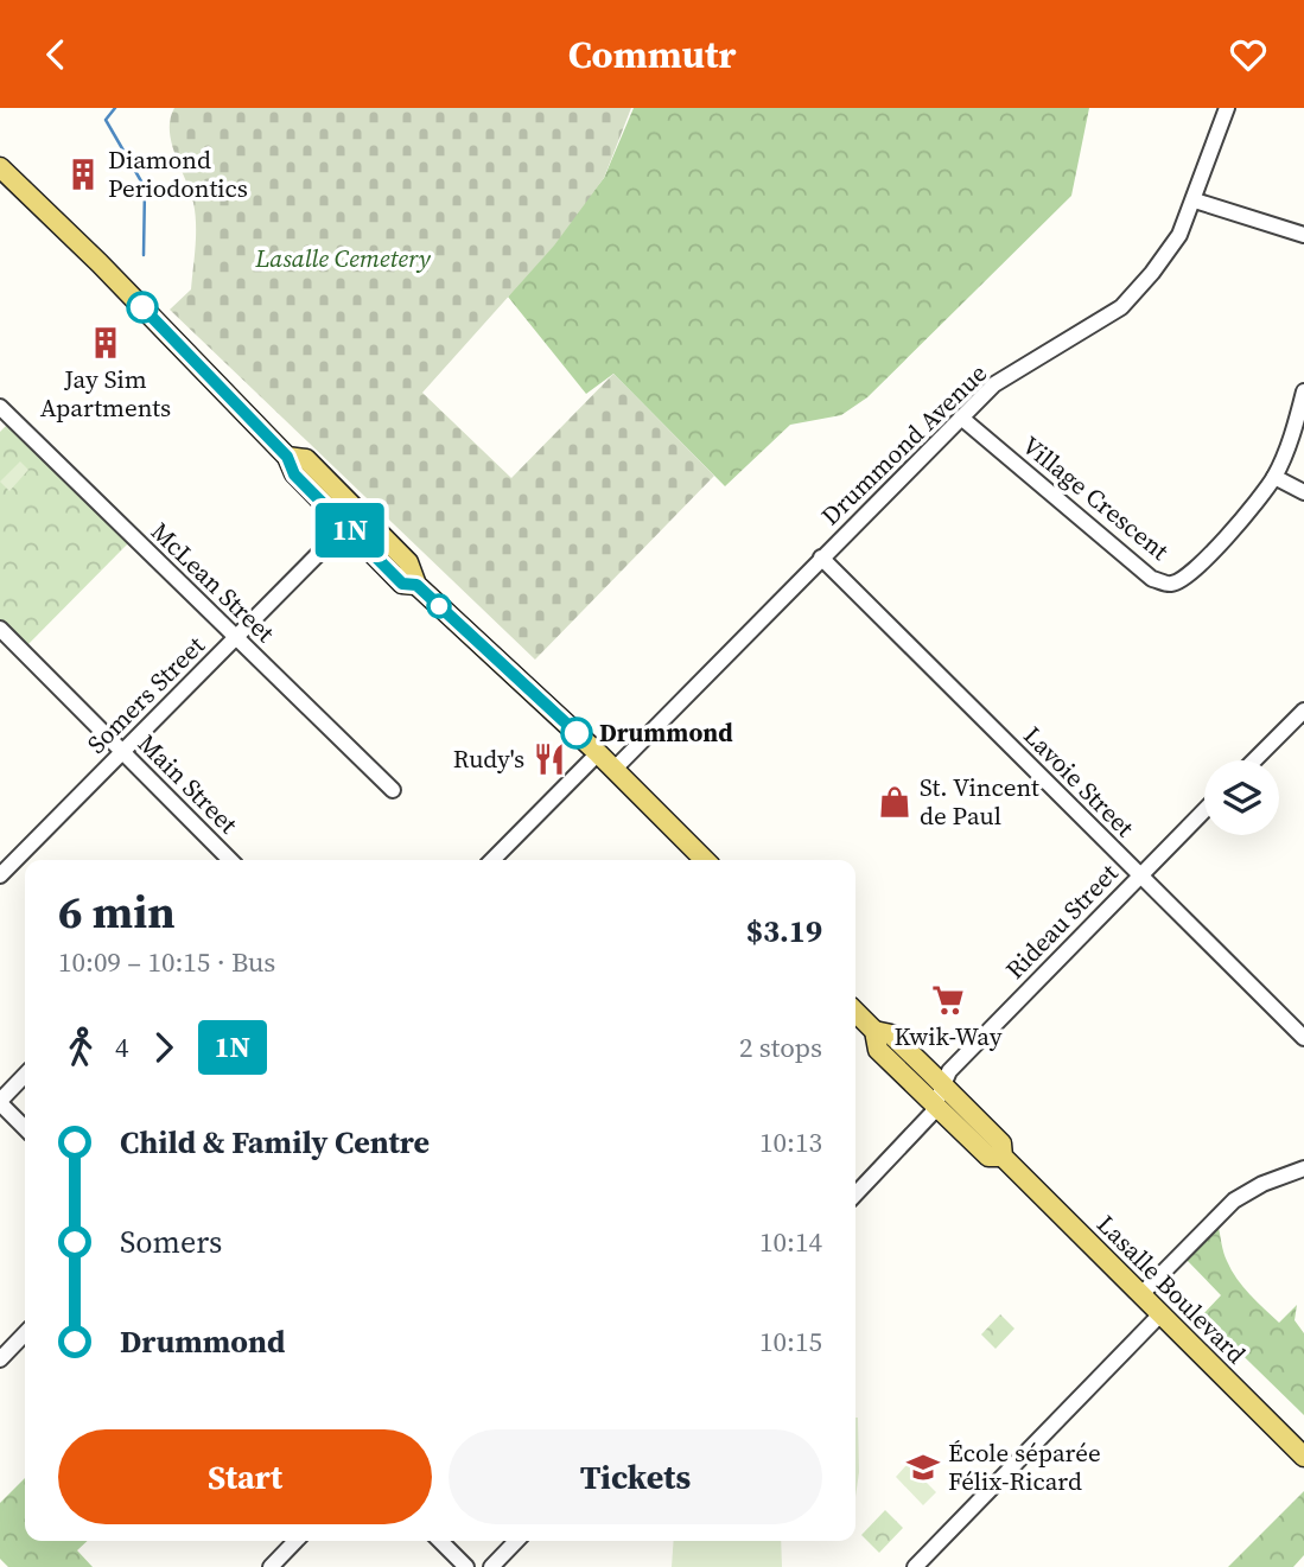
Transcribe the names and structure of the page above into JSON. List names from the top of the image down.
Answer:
{
  "streets": {
    "main road": ["Lasalle Boulevard"],
    "street": [
      "Drummond Avenue",
      "Village Crescent",
      "McLean Street",
      "Somers Street",
      "Lavoie Street",
      "Main Street",
      "Rideau Street"
    ]
  },
  "crossings": [
    ["Drummond Avenue", "Village Crescent"],
    ["Drummond Avenue", "Lavoie Street"],
    ["McLean Street", "Somers Street"],
    ["Somers Street", "Main Street"],
    ["Lavoie Street", "Rideau Street"],
    ["Rideau Street", "Lasalle Boulevard"]
  ],
  "parks": ["Lasalle Cemetery"],
  "places": {
    "building": ["Diamond Periodontics", "Jay Sim Apartments"],
    "other": ["Drummond"],
    "restaurant": ["Rudy's"],
    "shop": ["St. Vincent de Paul"],
    "supermarket": ["Kwik-Way"],
    "school or university": ["École séparée Félix-Ricard"]
  },
  "lines": ["bus line 1N"],
  "page": {
    "header": "Commutr",
    "on_map": "1N",
    "heading": ["6 min", "10:09 – 10:15 · Bus", "$3.19"],
    "legs": ["4", "1N", "2 stops"],
    "list": [
      {
        "name": "Child & Family Centre",
        "value": "10:13"
      },
      {
        "name": "Somers",
        "value": "10:14"
      },
      {
        "name": "Drummond",
        "value": "10:15"
      }
    ],
    "buttons": ["Start", "Tickets"]
  }
}
